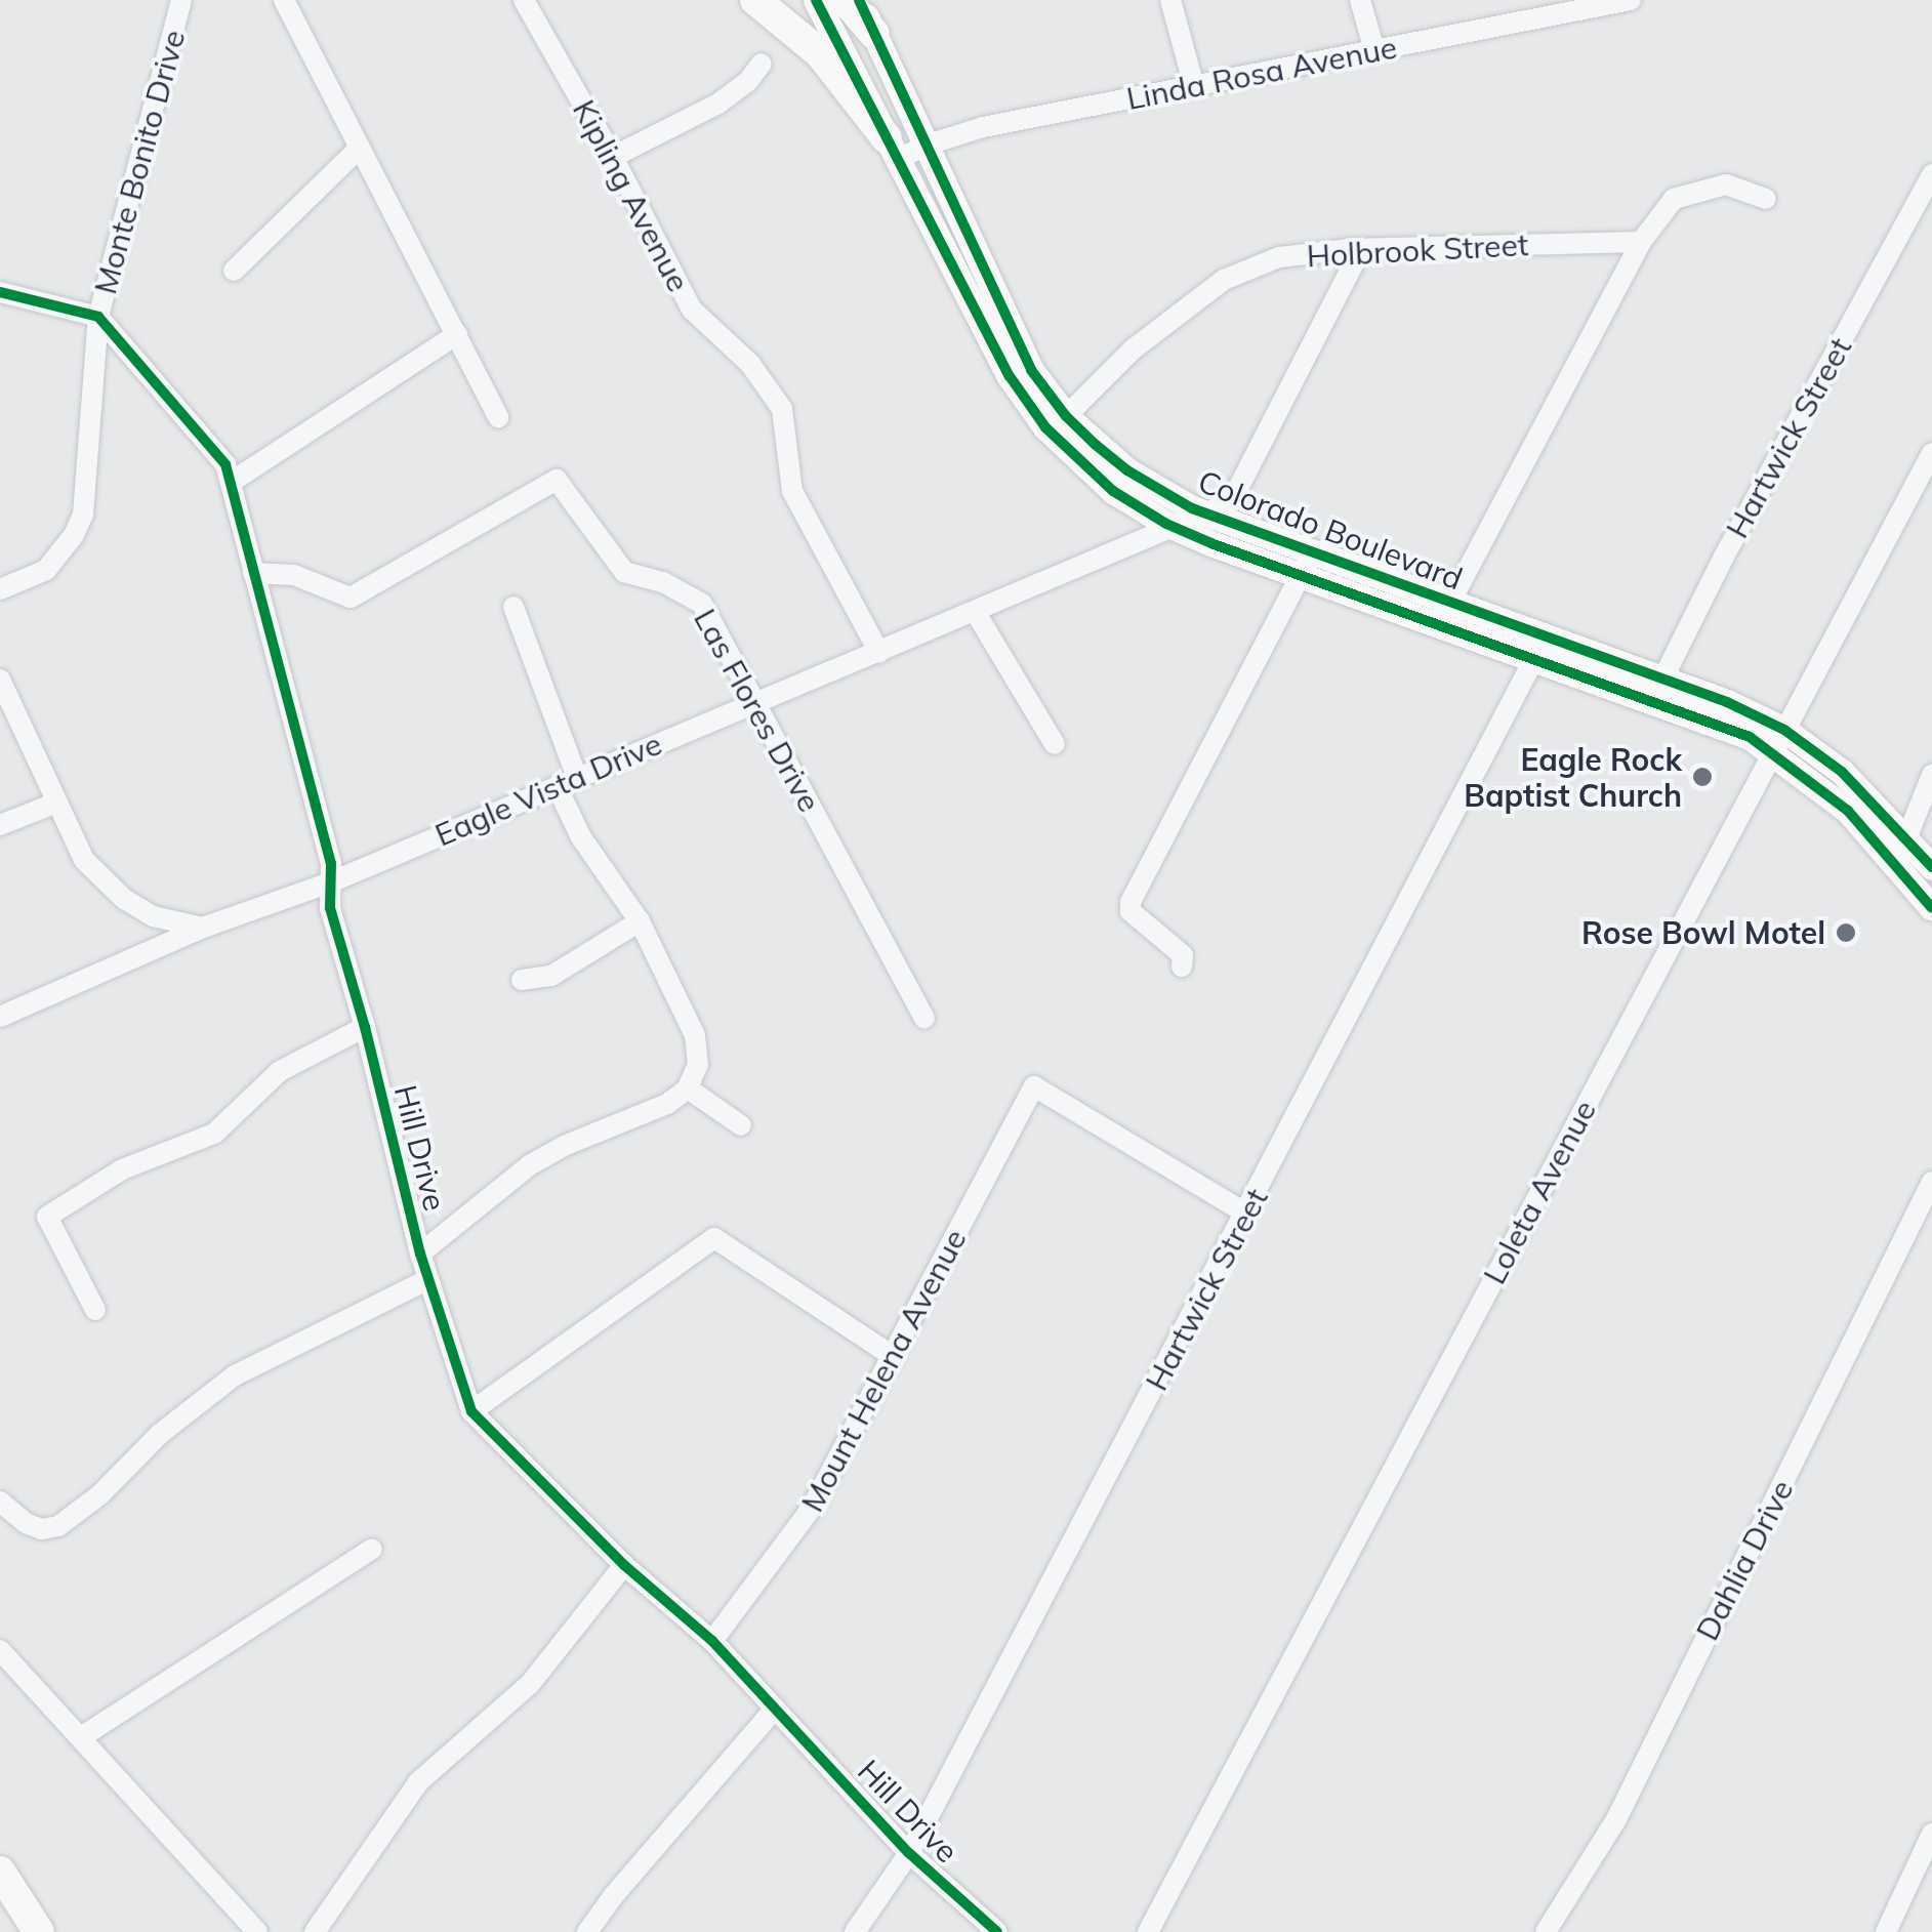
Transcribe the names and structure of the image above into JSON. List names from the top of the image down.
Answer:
{
  "streets": {
    "main road": ["Colorado Boulevard"],
    "street": [
      "Linda Rosa Avenue",
      "Monte Bonito Drive",
      "Kipling Avenue",
      "Holbrook Street",
      "Hartwick Street",
      "Las Flores Drive",
      "Eagle Vista Drive",
      "Hill Drive",
      "Loleta Avenue",
      "Mount Helena Avenue",
      "Dahlia Drive"
    ]
  },
  "crossings": [
    ["Linda Rosa Avenue", "Colorado Boulevard"],
    ["Monte Bonito Drive", "Hill Drive"],
    ["Kipling Avenue", "Eagle Vista Drive"],
    ["Holbrook Street", "Colorado Boulevard"],
    ["Hartwick Street", "Colorado Boulevard"],
    ["Hartwick Street", "Hill Drive"],
    ["Hartwick Street", "Mount Helena Avenue"],
    ["Colorado Boulevard", "Eagle Vista Drive"],
    ["Colorado Boulevard", "Loleta Avenue"],
    ["Las Flores Drive", "Eagle Vista Drive"],
    ["Las Flores Drive", "Hill Drive"],
    ["Eagle Vista Drive", "Hill Drive"],
    ["Hill Drive", "Mount Helena Avenue"]
  ],
  "places": ["Eagle Rock Baptist Church", "Rose Bowl Motel"]
}
